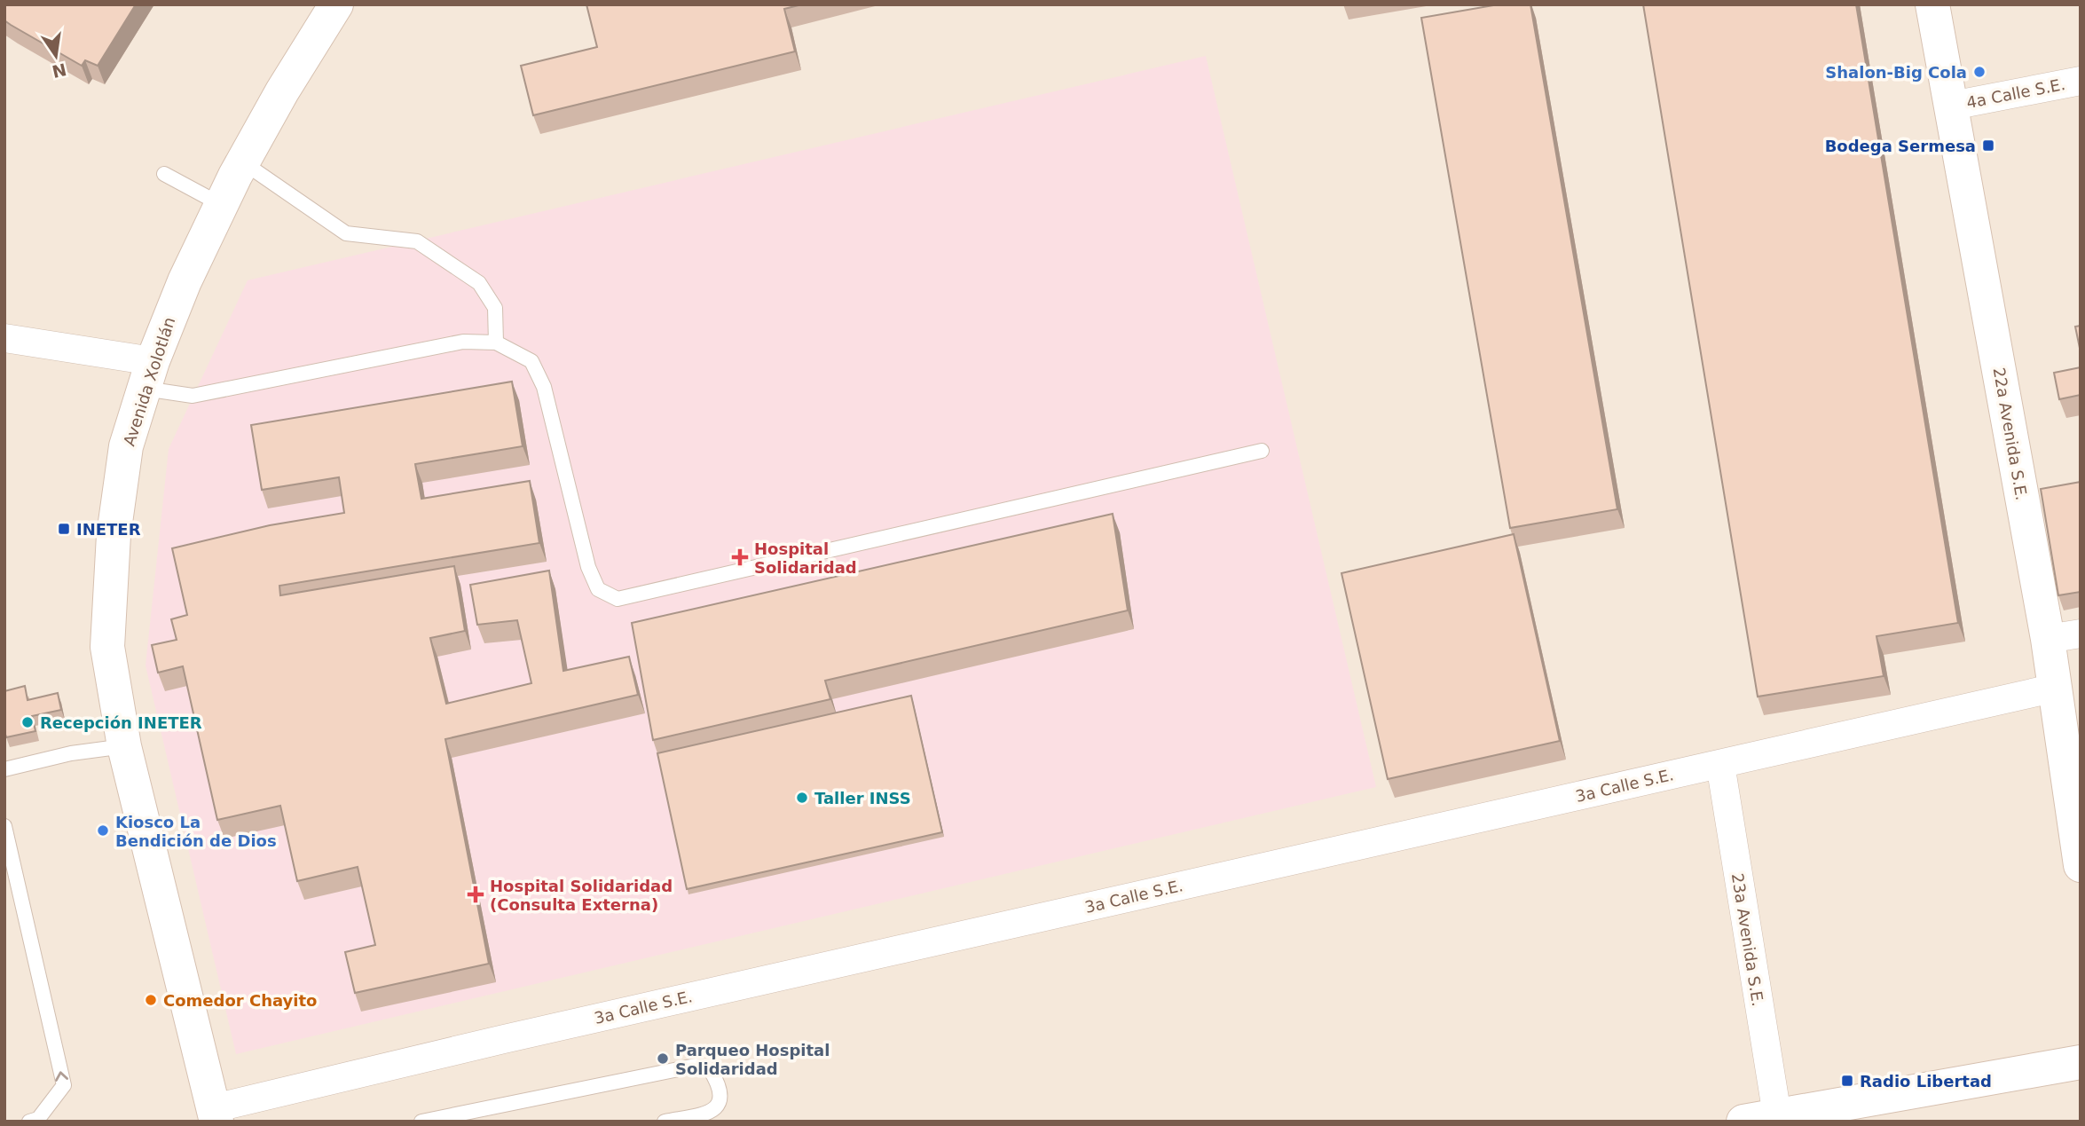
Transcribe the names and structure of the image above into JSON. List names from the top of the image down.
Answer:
{
  "streets": {
    "street": [
      "4a Calle S.E.",
      "Avenida Xolotlán",
      "22a Avenida S.E.",
      "3a Calle S.E.",
      "23a Avenida S.E."
    ]
  },
  "crossings": [
    ["4a Calle S.E.", "22a Avenida S.E."],
    ["Avenida Xolotlán", "3a Calle S.E."],
    ["22a Avenida S.E.", "3a Calle S.E."],
    ["3a Calle S.E.", "23a Avenida S.E."]
  ],
  "places": {
    "other": [
      "Shalon-Big Cola",
      "Recepción INETER",
      "Taller INSS",
      "Kiosco La Bendición de Dios",
      "Comedor Chayito",
      "Parqueo Hospital Solidaridad"
    ],
    "transit": ["Bodega Sermesa", "INETER", "Radio Libertad"],
    "health": ["Hospital Solidaridad", "Hospital Solidaridad (Consulta Externa)"]
  },
  "north": "bottom"
}
